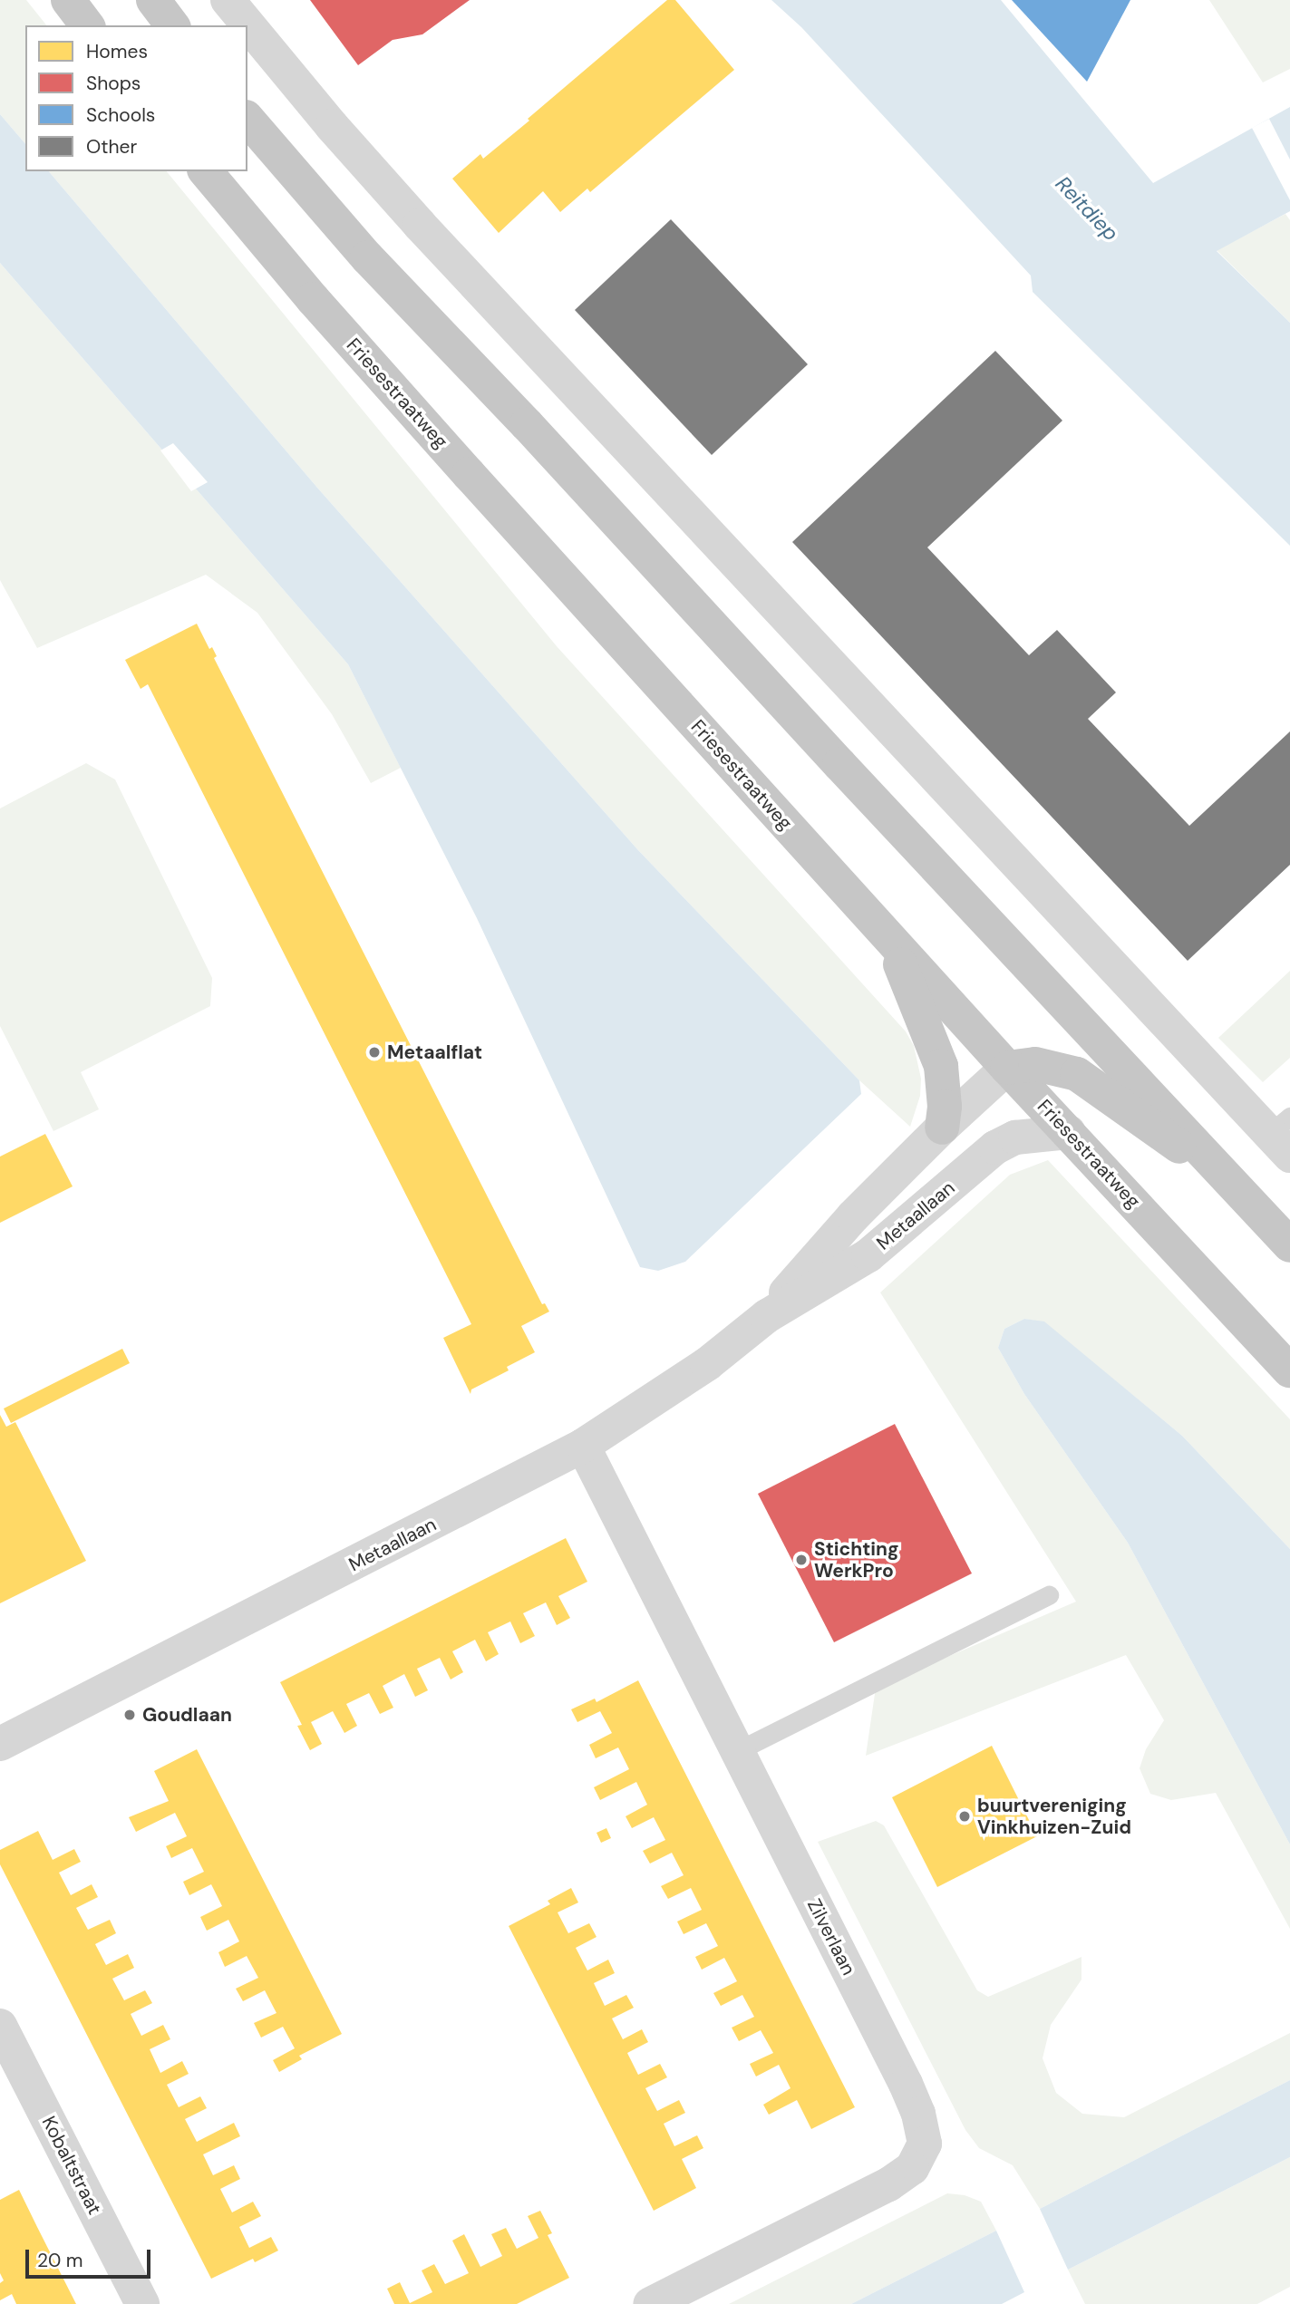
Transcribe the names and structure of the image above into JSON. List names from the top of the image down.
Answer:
{
  "streets": {
    "highway": ["Friesestraatweg"],
    "street": ["Metaallaan", "Zilverlaan", "Kobaltstraat"]
  },
  "crossings": [
    ["Friesestraatweg", "Metaallaan"],
    ["Metaallaan", "Zilverlaan"]
  ],
  "water": ["Reitdiep"],
  "places": [
    "Metaalflat",
    "Stichting WerkPro",
    "Goudlaan",
    "buurtvereniging Vinkhuizen-Zuid"
  ],
  "legend": [
    "Homes",
    "Shops",
    "Schools",
    "Other"
  ],
  "scale_bar": "20 m"
}
